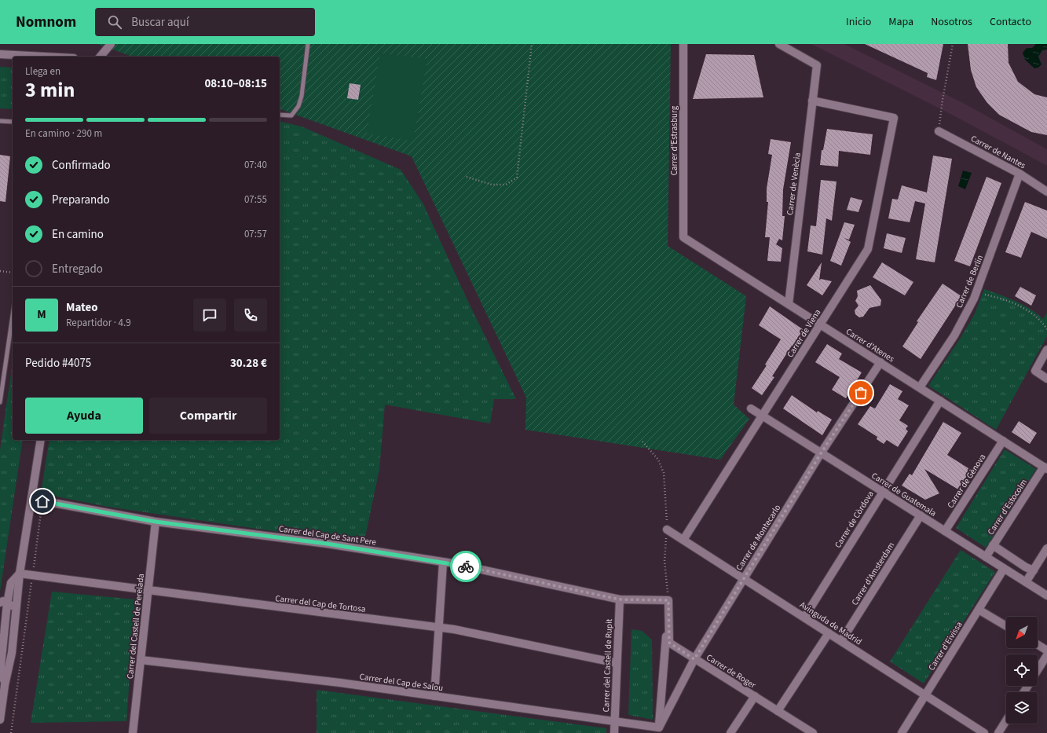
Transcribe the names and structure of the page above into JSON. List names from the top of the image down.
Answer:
{
  "streets": {
    "street": [
      "Carrer d'Estrasburg",
      "Carrer de Nantes",
      "Carrer de Venècia",
      "Carrer de Berlín",
      "Carrer de Viena",
      "Carrer d'Atenes",
      "Carrer de Gènova",
      "Carrer de Guatemala",
      "Carrer d'Estocolm",
      "Carrer de Còrdova",
      "Carrer del Cap de Sant Pere",
      "Carrer de Montecarlo",
      "Carrer d'Amsterdam",
      "Carrer del Cap de Tortosa",
      "Avinguda de Madrid",
      "Carrer del Castell de Perelada",
      "Carrer d'Eivissa",
      "Carrer del Castell de Rupit",
      "Carrer de Roger",
      "Carrer del Cap de Salou"
    ]
  },
  "crossings": [
    ["Carrer d'Estrasburg", "Carrer d'Atenes"],
    ["Carrer de Nantes", "Carrer de Berlín"],
    ["Carrer de Venècia", "Carrer de Viena"],
    ["Carrer de Venècia", "Carrer d'Atenes"],
    ["Carrer de Berlín", "Carrer d'Atenes"],
    ["Carrer de Viena", "Carrer d'Atenes"],
    ["Carrer de Viena", "Carrer de Guatemala"],
    ["Carrer de Viena", "Avinguda de Madrid"],
    ["Carrer d'Atenes", "Carrer de Gènova"],
    ["Carrer d'Atenes", "Carrer d'Estocolm"],
    ["Carrer d'Atenes", "Carrer de Còrdova"],
    ["Carrer d'Atenes", "Carrer de Montecarlo"],
    ["Carrer de Gènova", "Carrer de Guatemala"],
    ["Carrer de Guatemala", "Carrer d'Estocolm"],
    ["Carrer de Guatemala", "Carrer de Còrdova"],
    ["Carrer de Guatemala", "Carrer de Montecarlo"],
    ["Carrer de Guatemala", "Carrer d'Amsterdam"],
    ["Carrer de Guatemala", "Carrer d'Eivissa"],
    ["Carrer de Còrdova", "Avinguda de Madrid"],
    ["Carrer del Cap de Sant Pere", "Carrer del Castell de Perelada"],
    ["Carrer del Cap de Sant Pere", "Carrer del Castell de Rupit"],
    ["Carrer de Montecarlo", "Avinguda de Madrid"],
    ["Carrer de Montecarlo", "Carrer de Roger"],
    ["Carrer de Montecarlo", "Carrer del Cap de Salou"],
    ["Carrer d'Amsterdam", "Avinguda de Madrid"],
    ["Carrer del Cap de Tortosa", "Carrer del Castell de Perelada"],
    ["Carrer del Cap de Tortosa", "Carrer del Castell de Rupit"],
    ["Avinguda de Madrid", "Carrer d'Eivissa"],
    ["Carrer del Castell de Perelada", "Carrer del Cap de Salou"],
    ["Carrer del Castell de Rupit", "Carrer del Cap de Salou"]
  ],
  "north": "bottom left",
  "page": {
    "header": "Nomnom",
    "search": "Buscar aquí",
    "nav": [
      "Inicio",
      "Mapa",
      "Nosotros",
      "Contacto"
    ],
    "heading": ["3 min", "Llega en", "08:10–08:15"],
    "panel": [
      "Mateo",
      "Repartidor · 4.9",
      "Pedido #4075",
      "30.28 €"
    ],
    "bar": "En camino · 290 m",
    "list": [
      ["Confirmado", "07:40"],
      ["Preparando", "07:55"],
      ["En camino", "07:57"],
      "Entregado"
    ],
    "round": "M",
    "buttons": ["Ayuda", "Compartir"]
  }
}
